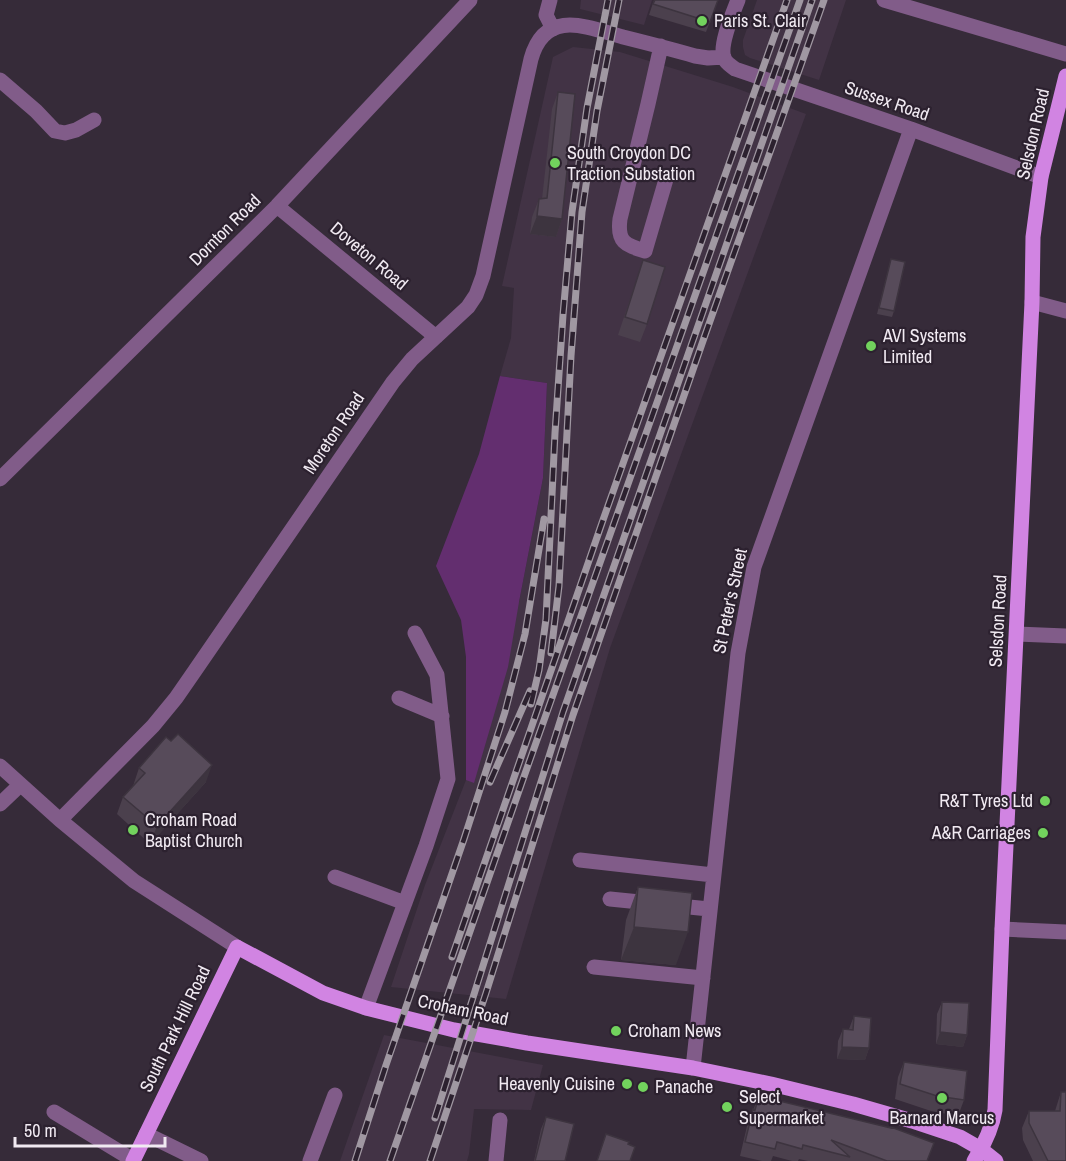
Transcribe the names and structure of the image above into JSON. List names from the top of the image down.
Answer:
{
  "streets": {
    "main road": ["Selsdon Road", "Croham Road", "South Park Hill Road"],
    "street": [
      "Sussex Road",
      "Dornton Road",
      "Doveton Road",
      "Moreton Road",
      "St Peter's Street"
    ]
  },
  "crossings": [
    ["Sussex Road", "Selsdon Road"],
    ["Sussex Road", "St Peter's Street"],
    ["Selsdon Road", "Croham Road"],
    ["Dornton Road", "Doveton Road"],
    ["Doveton Road", "Moreton Road"],
    ["Moreton Road", "Croham Road"],
    ["St Peter's Street", "Croham Road"],
    ["Croham Road", "South Park Hill Road"]
  ],
  "places": [
    "Paris St. Clair",
    "South Croydon DC Traction Substation",
    "AVI Systems Limited",
    "R&T Tyres Ltd",
    "Croham Road Baptist Church",
    "A&R Carriages",
    "Croham News",
    "Heavenly Cuisine",
    "Panache",
    "Barnard Marcus",
    "Select Supermarket"
  ],
  "scale_bar": "50 m"
}
